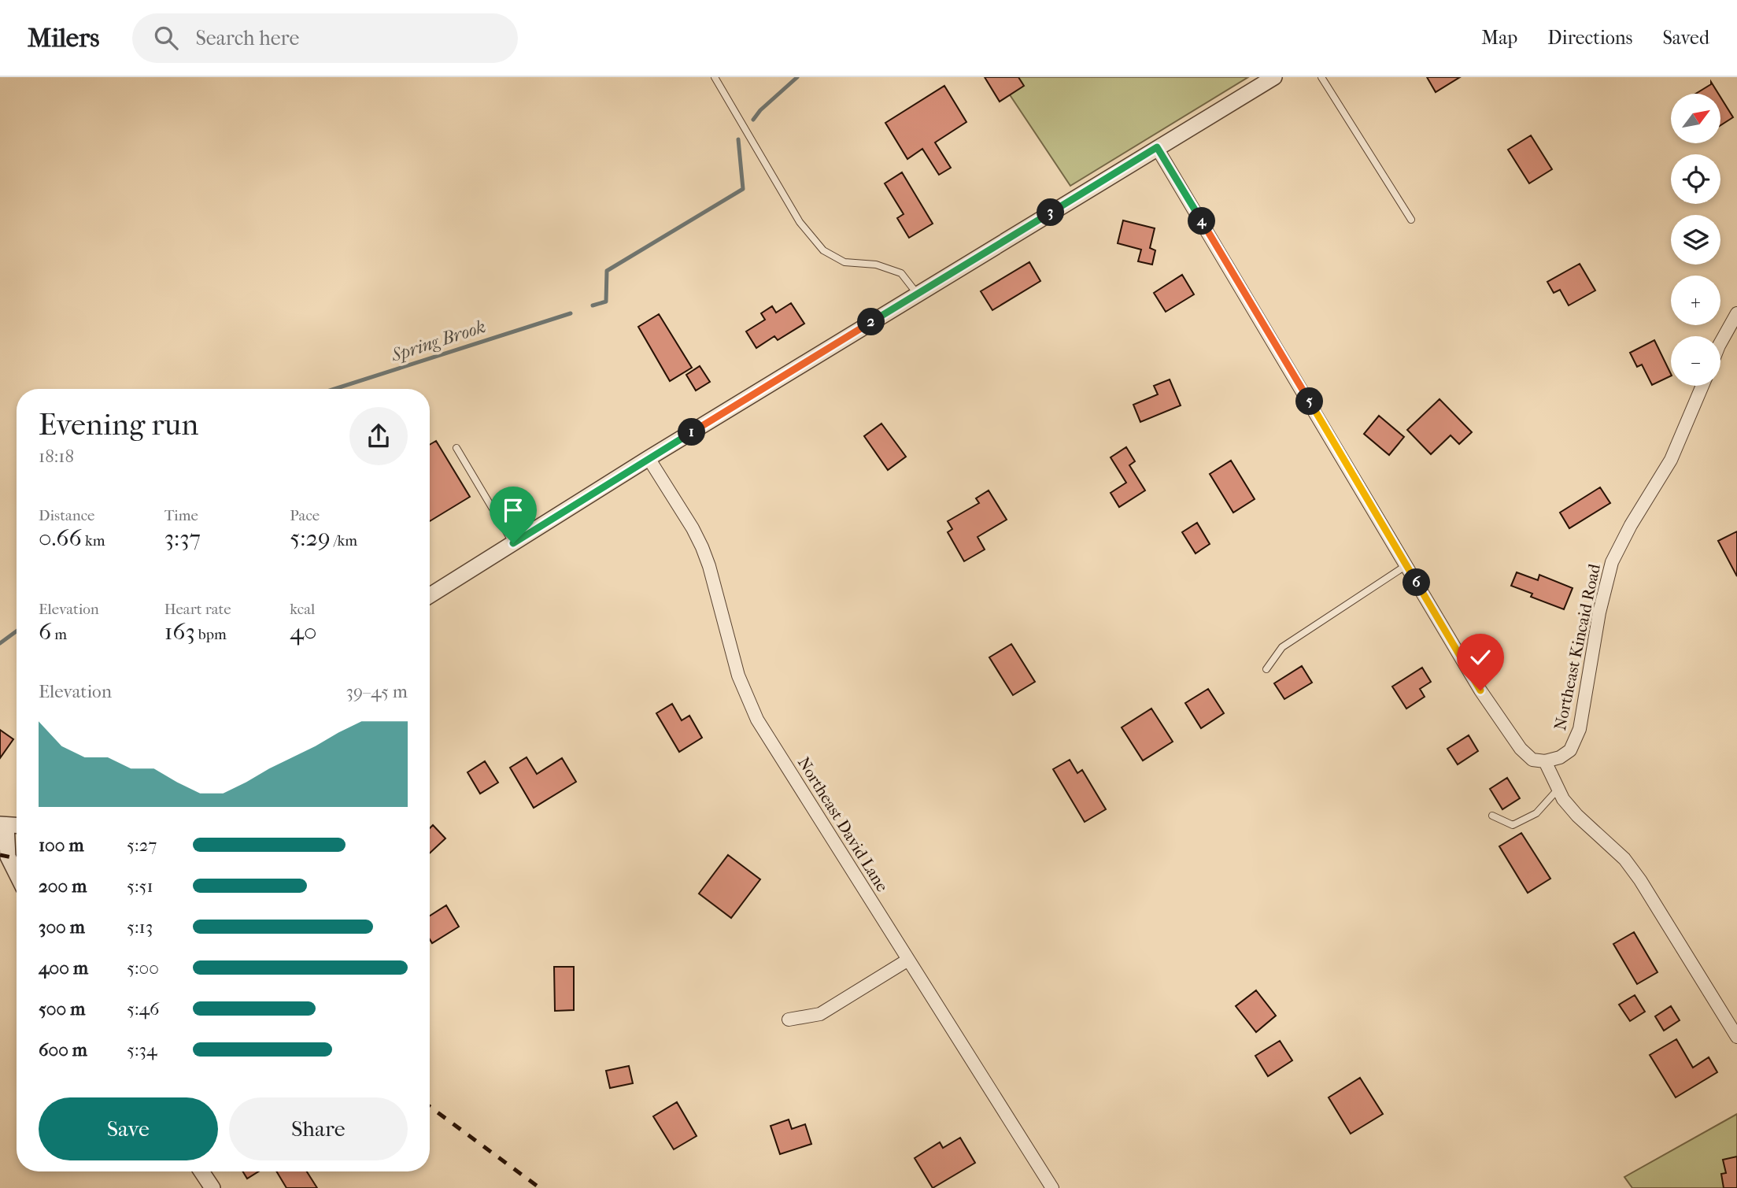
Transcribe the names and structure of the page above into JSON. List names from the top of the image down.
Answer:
{
  "streets": {
    "street": ["Northeast Kincaid Road", "Northeast David Lane"]
  },
  "water": ["Spring Brook"],
  "north": "top right",
  "page": {
    "header": "Milers",
    "search": "Search here",
    "nav": ["Map", "Directions", "Saved"],
    "map_buttons": ["+", "−"],
    "pins": [
      "3",
      "4",
      "2",
      "5",
      "1",
      "6"
    ],
    "heading": ["Evening run", "18:18"],
    "stats": [
      ["Distance", "0.66 km"],
      ["Time", "3:37"],
      ["Pace", "5:29 /km"],
      ["Elevation", "6 m"],
      ["Heart rate", "163 bpm"],
      ["kcal", "40"]
    ],
    "chart": ["Elevation", "39–45 m"],
    "list": [
      {
        "name": "100 m",
        "note": "5:27"
      },
      {
        "name": "200 m",
        "note": "5:51"
      },
      {
        "name": "300 m",
        "note": "5:13"
      },
      {
        "name": "400 m",
        "note": "5:00"
      },
      {
        "name": "500 m",
        "note": "5:46"
      },
      {
        "name": "600 m",
        "note": "5:34"
      }
    ],
    "buttons": ["Save", "Share"]
  }
}
